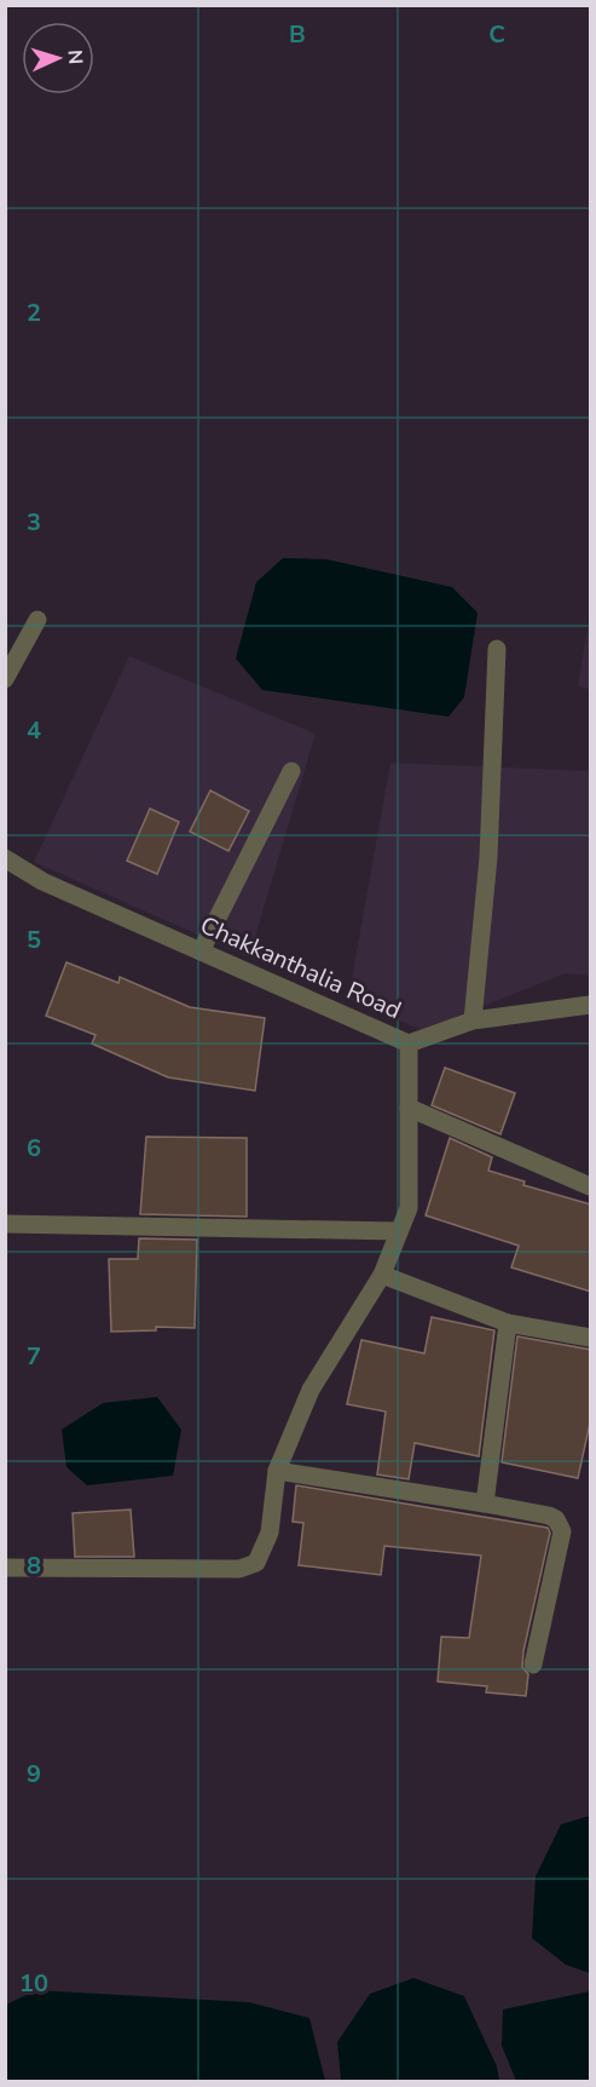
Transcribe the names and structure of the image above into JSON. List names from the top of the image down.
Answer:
{
  "streets": {
    "street": ["Chakkanthalia Road"]
  },
  "north": "right",
  "grid": {
    "columns": ["B", "C"],
    "rows": [
      "2",
      "3",
      "4",
      "5",
      "6",
      "7",
      "8",
      "9",
      "10"
    ]
  }
}
